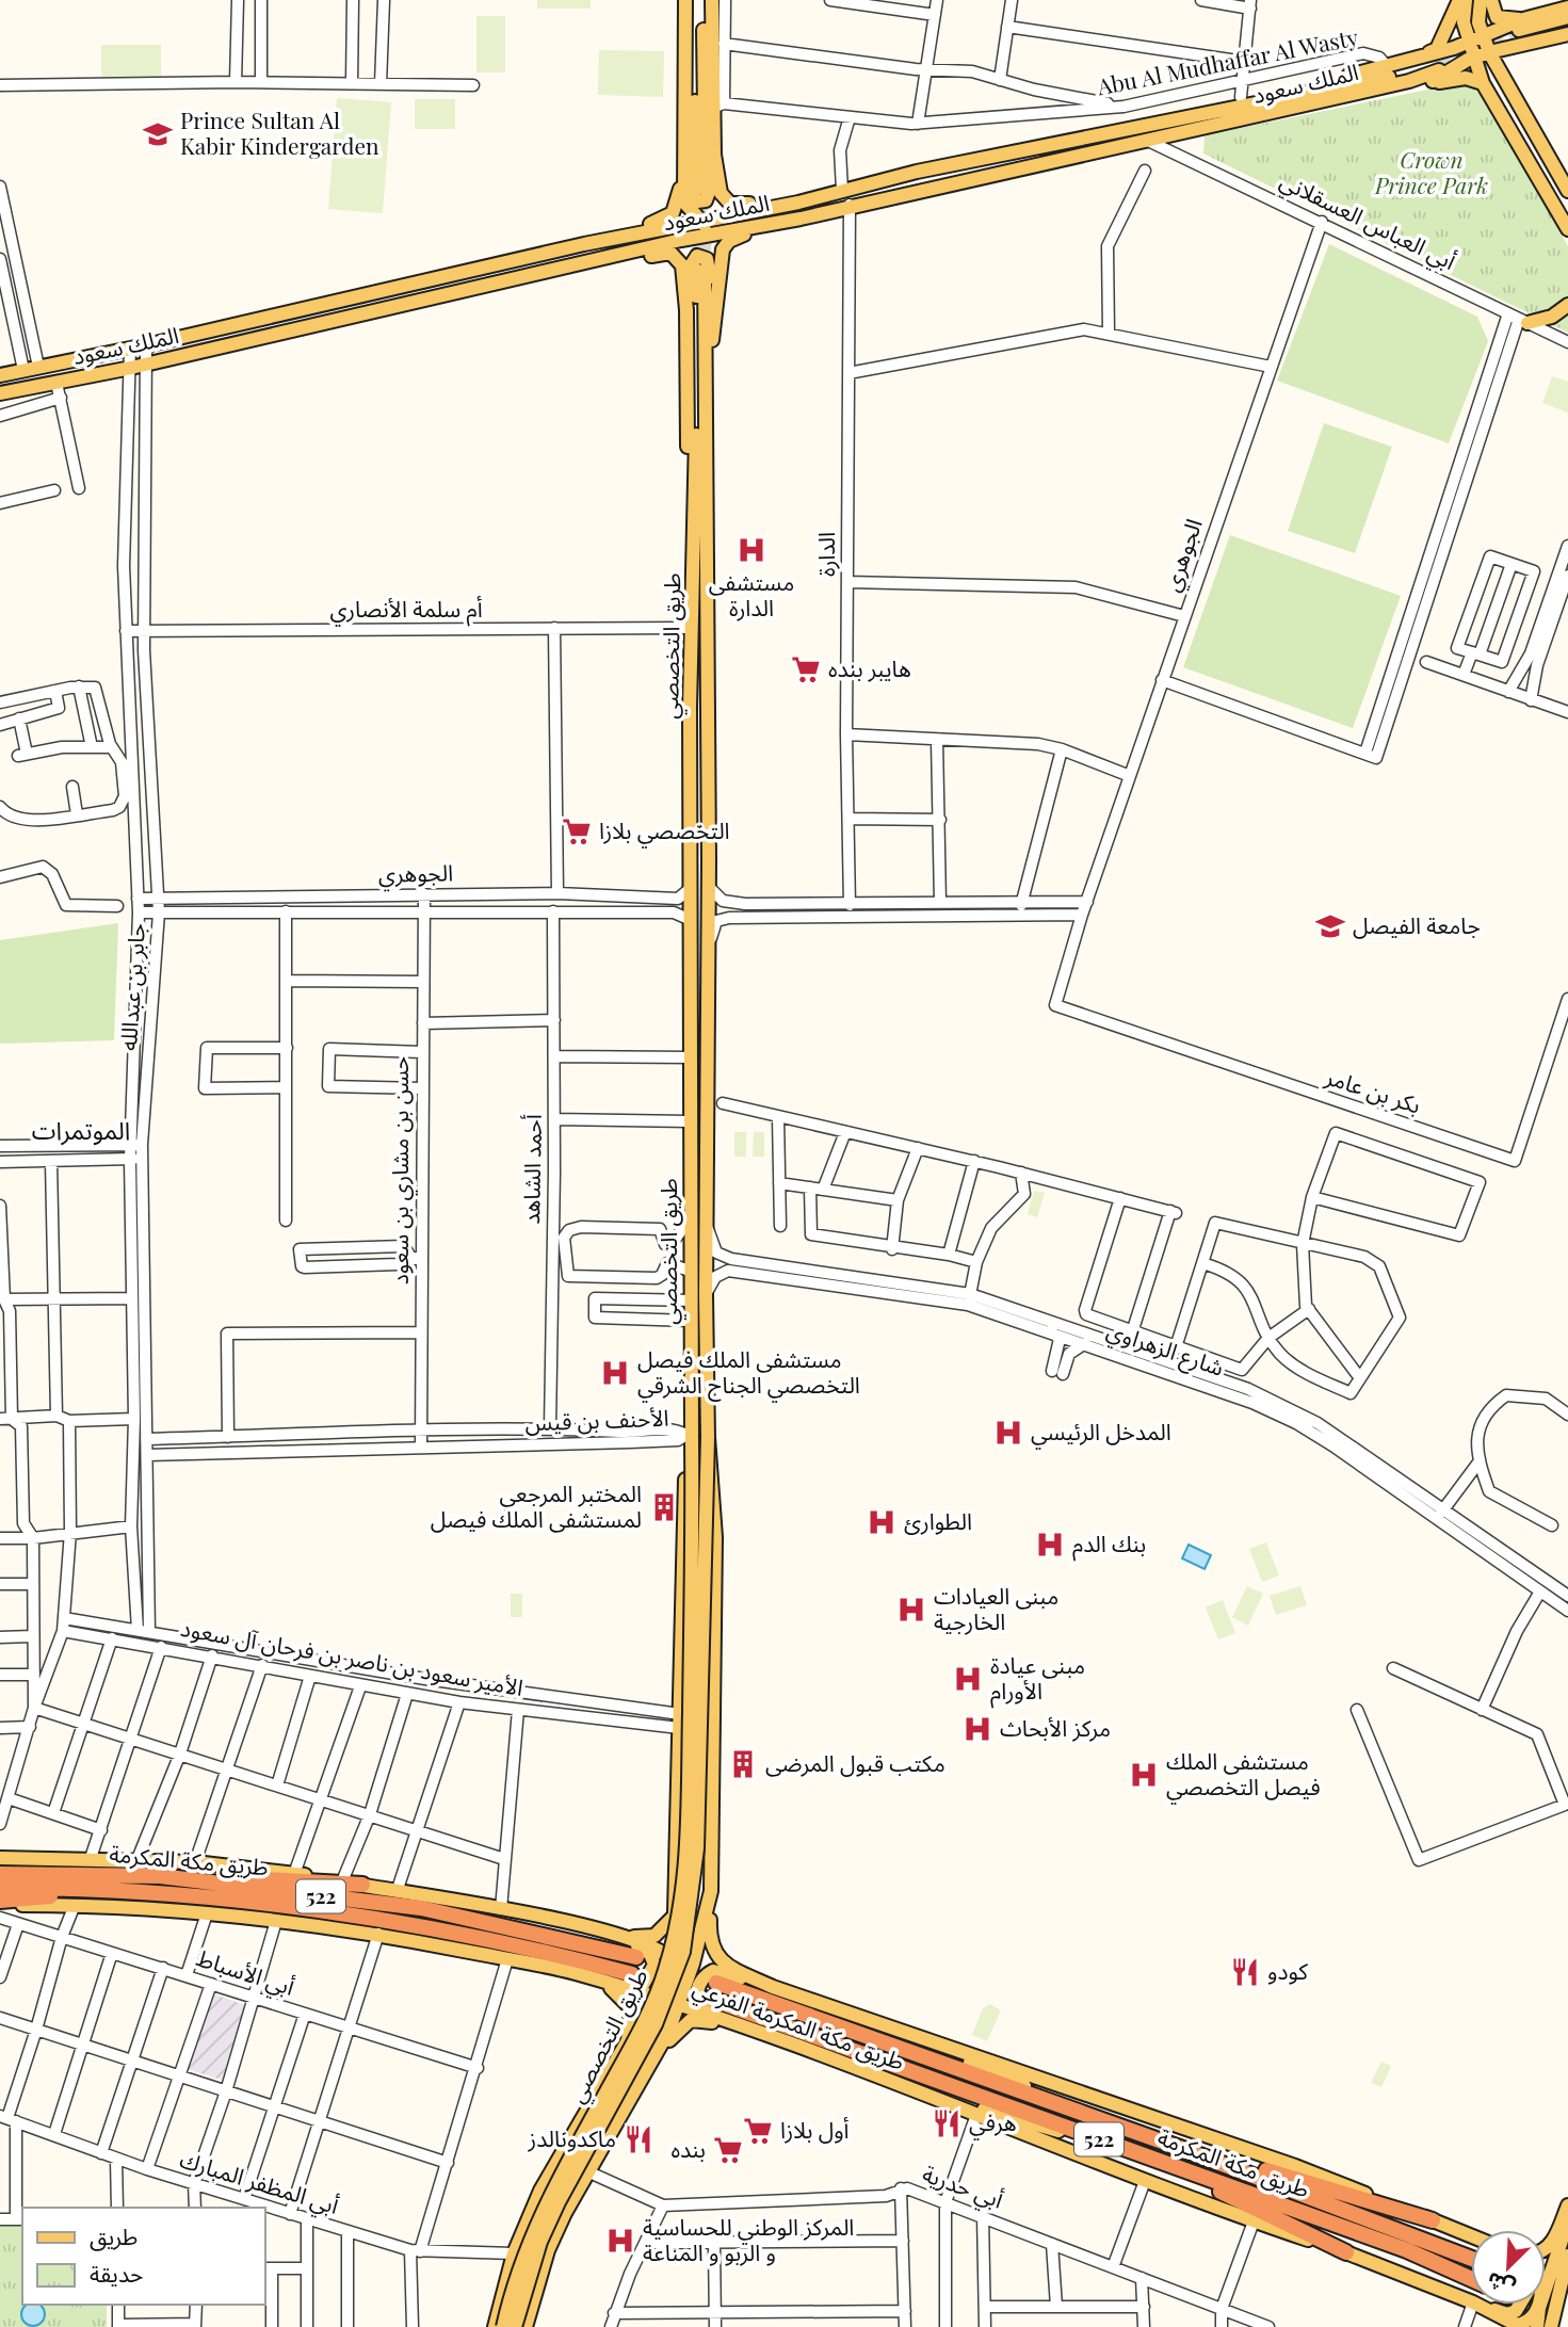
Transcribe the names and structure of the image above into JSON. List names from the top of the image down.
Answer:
{
  "streets": {
    "highway": ["طريق مكة المكرمة", "522"],
    "main road": ["الملك سعود", "طريق التخصصي", "طريق مكة المكرمة الفرعي"],
    "street": [
      "Abu Al Mudhaffar Al Wasty",
      "أبي العباس العسقلاني",
      "الدارة",
      "الجوهري",
      "أم سلمة الأنصاري",
      "جابر بن عبدالله",
      "بكر بن عامر",
      "أحمد الشاهد",
      "حسن بن مشاري بن سعود",
      "شارع الزهراوي",
      "الأحنف بن قيس",
      "الأمير سعود بن ناصر بن فرحان آل سعود",
      "أبي الأسباط",
      "أبي المظفر المبارك",
      "أبي حدرية"
    ]
  },
  "crossings": [
    ["الملك سعود", "أبي العباس العسقلاني"],
    ["الملك سعود", "الدارة"],
    ["الملك سعود", "جابر بن عبدالله"],
    ["أبي العباس العسقلاني", "الجوهري"],
    ["الجوهري", "طريق التخصصي"],
    ["الجوهري", "جابر بن عبدالله"],
    ["الجوهري", "بكر بن عامر"],
    ["الجوهري", "أحمد الشاهد"],
    ["الجوهري", "حسن بن مشاري بن سعود"],
    ["أم سلمة الأنصاري", "جابر بن عبدالله"],
    ["طريق التخصصي", "شارع الزهراوي"],
    ["طريق التخصصي", "الأحنف بن قيس"],
    ["جابر بن عبدالله", "الأحنف بن قيس"],
    ["جابر بن عبدالله", "الأمير سعود بن ناصر بن فرحان آل سعود"],
    ["أحمد الشاهد", "الأحنف بن قيس"],
    ["حسن بن مشاري بن سعود", "الأحنف بن قيس"]
  ],
  "districts": ["الموتمرات"],
  "parks": ["Crown Prince Park"],
  "places": {
    "school or university": ["Prince Sultan Al Kabir Kindergarden", "جامعة الفيصل"],
    "hospital": [
      "مستشفى الدارة",
      "مستشفى الملك فيصل التخصصي الجناح الشرقي",
      "المدخل الرئيسي",
      "الطوارئ",
      "بنك الدم",
      "مبنى العيادات الخارجية",
      "مبنى عيادة الأورام",
      "مركز الأبحاث",
      "مستشفى الملك فيصل التخصصي",
      "المركز الوطني للحساسية و الربو و المناعة"
    ],
    "supermarket": [
      "هايبر بنده",
      "التخصصي بلازا",
      "أول بلازا",
      "بنده"
    ],
    "building": ["المختبر المرجعي لمستشفى الملك فيصل", "مكتب قبول المرضى"],
    "restaurant": ["كودو", "هرفي", "ماكدونالدز"]
  },
  "legend": ["طريق", "حديقة"],
  "north": "bottom left"
}
